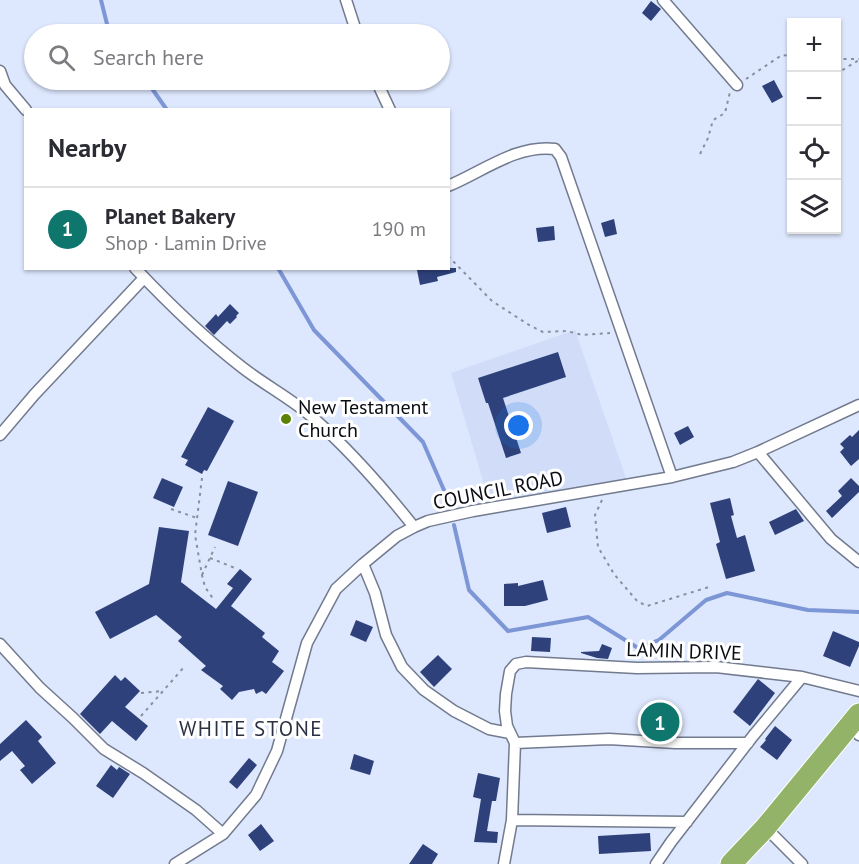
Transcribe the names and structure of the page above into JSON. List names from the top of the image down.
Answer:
{
  "streets": {
    "street": ["COUNCIL ROAD", "LAMIN DRIVE"]
  },
  "districts": ["WHITE STONE"],
  "places": ["New Testament Church"],
  "page": {
    "map_buttons": ["+", "−"],
    "search": "Search here",
    "heading": "Nearby",
    "list": [
      {
        "mark": "1",
        "name": "Planet Bakery",
        "note": "Shop · Lamin Drive",
        "value": "190 m"
      }
    ],
    "pins": "1"
  }
}
